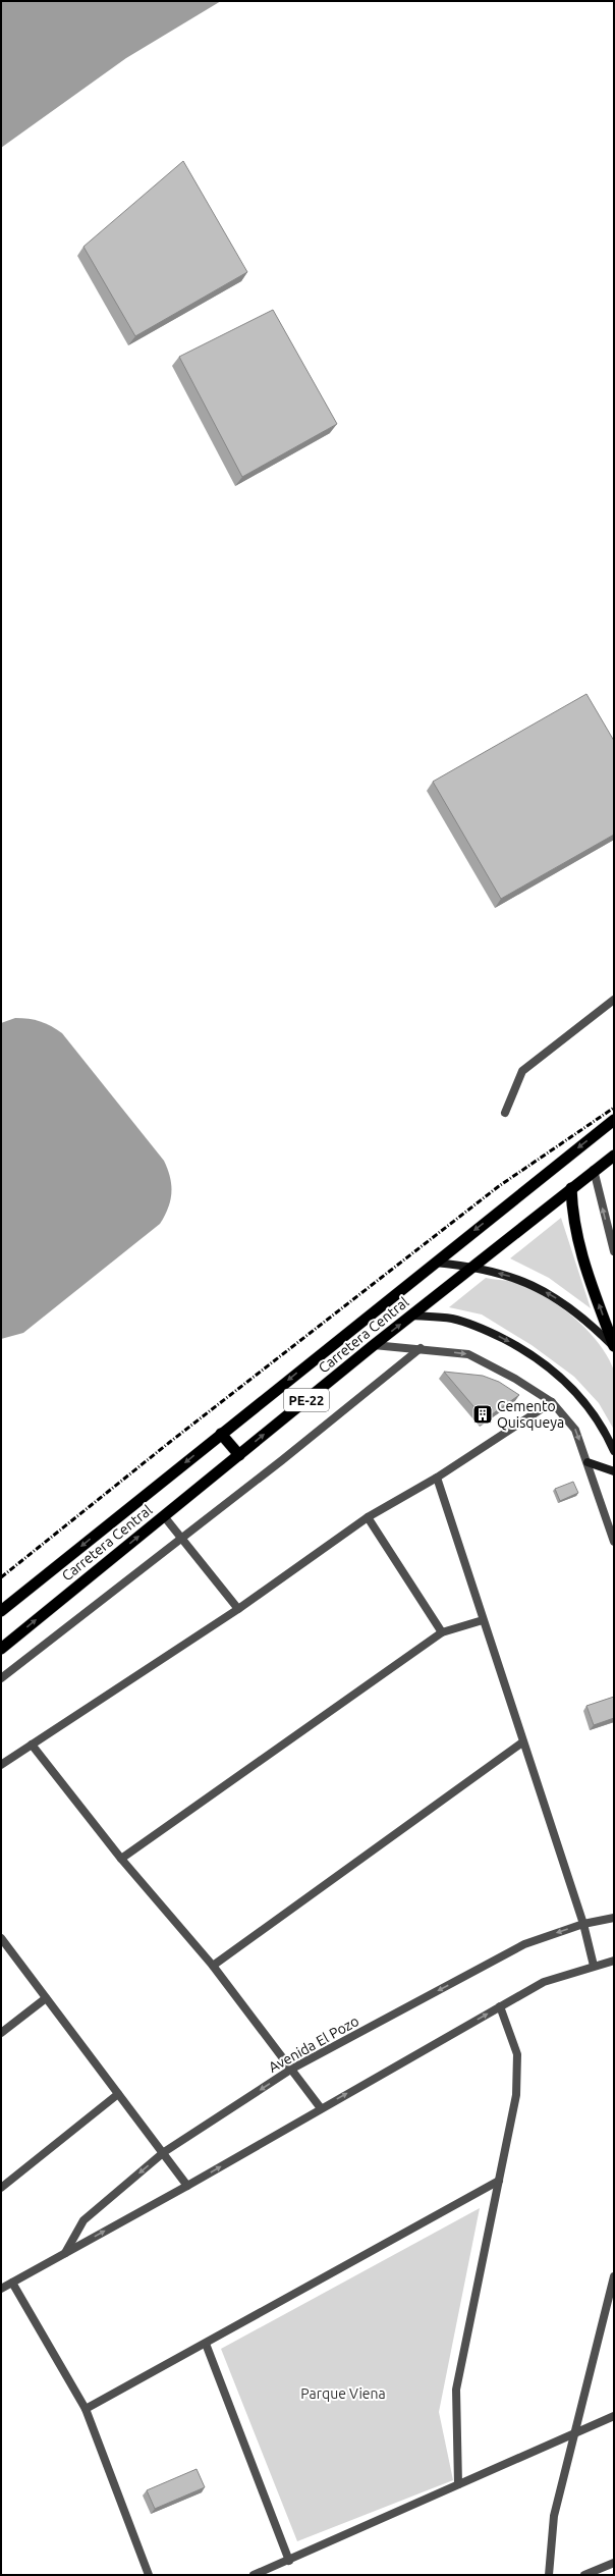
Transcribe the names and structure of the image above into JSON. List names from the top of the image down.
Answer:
{
  "streets": {
    "highway": ["Carretera Central", "PE-22"],
    "street": ["Avenida El Pozo"]
  },
  "parks": ["Parque Viena"],
  "places": {
    "building": ["Cemento Quisqueya"]
  }
}
